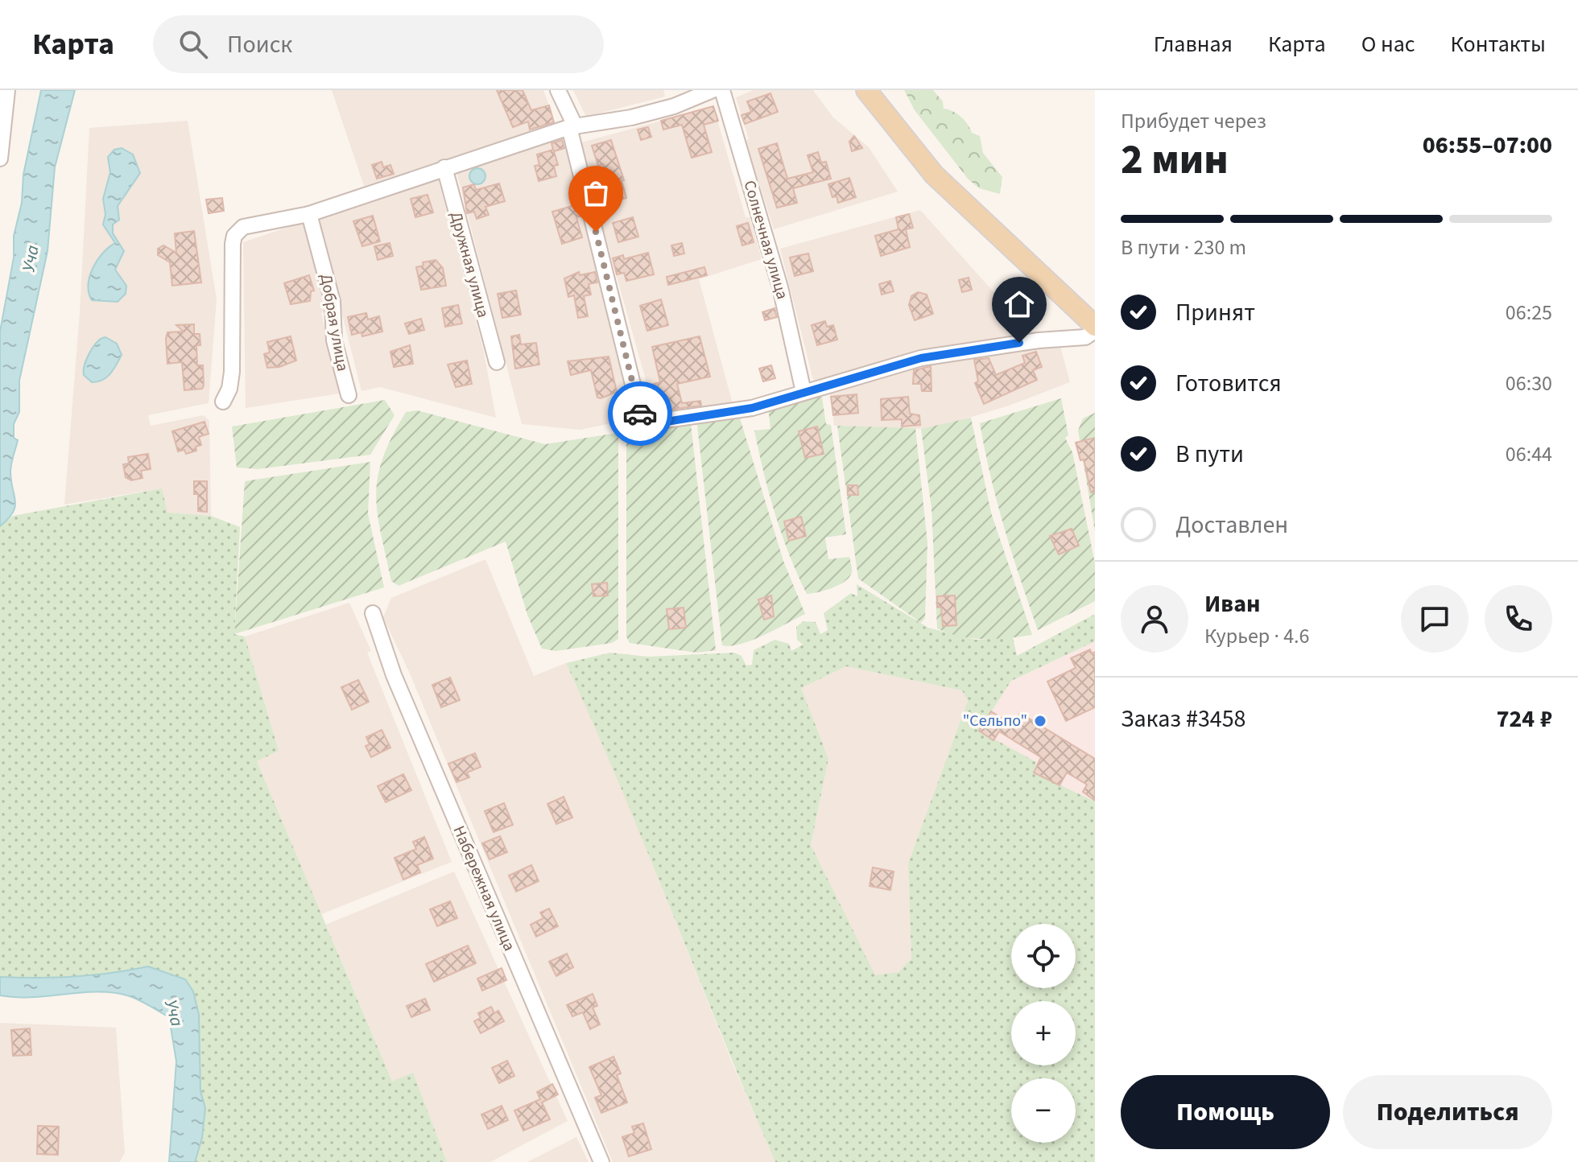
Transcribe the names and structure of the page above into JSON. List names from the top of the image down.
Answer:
{
  "streets": {
    "street": [
      "Солнечная улица",
      "Дружная улица",
      "Добрая улица",
      "Набережная улица"
    ]
  },
  "water": ["Уча"],
  "places": ["\"Сельпо\""],
  "page": {
    "header": "Карта",
    "search": "Поиск",
    "nav": [
      "Главная",
      "Карта",
      "О нас",
      "Контакты"
    ],
    "heading": ["2 мин", "Прибудет через", "06:55–07:00"],
    "panel": [
      "Иван",
      "Курьер · 4.6",
      "Заказ #3458",
      "724 ₽"
    ],
    "bar": "В пути · 230 m",
    "list": [
      ["Принят", "06:25"],
      ["Готовится", "06:30"],
      ["В пути", "06:44"],
      "Доставлен"
    ],
    "map_buttons": ["+", "−"],
    "buttons": ["Помощь", "Поделиться"]
  }
}
